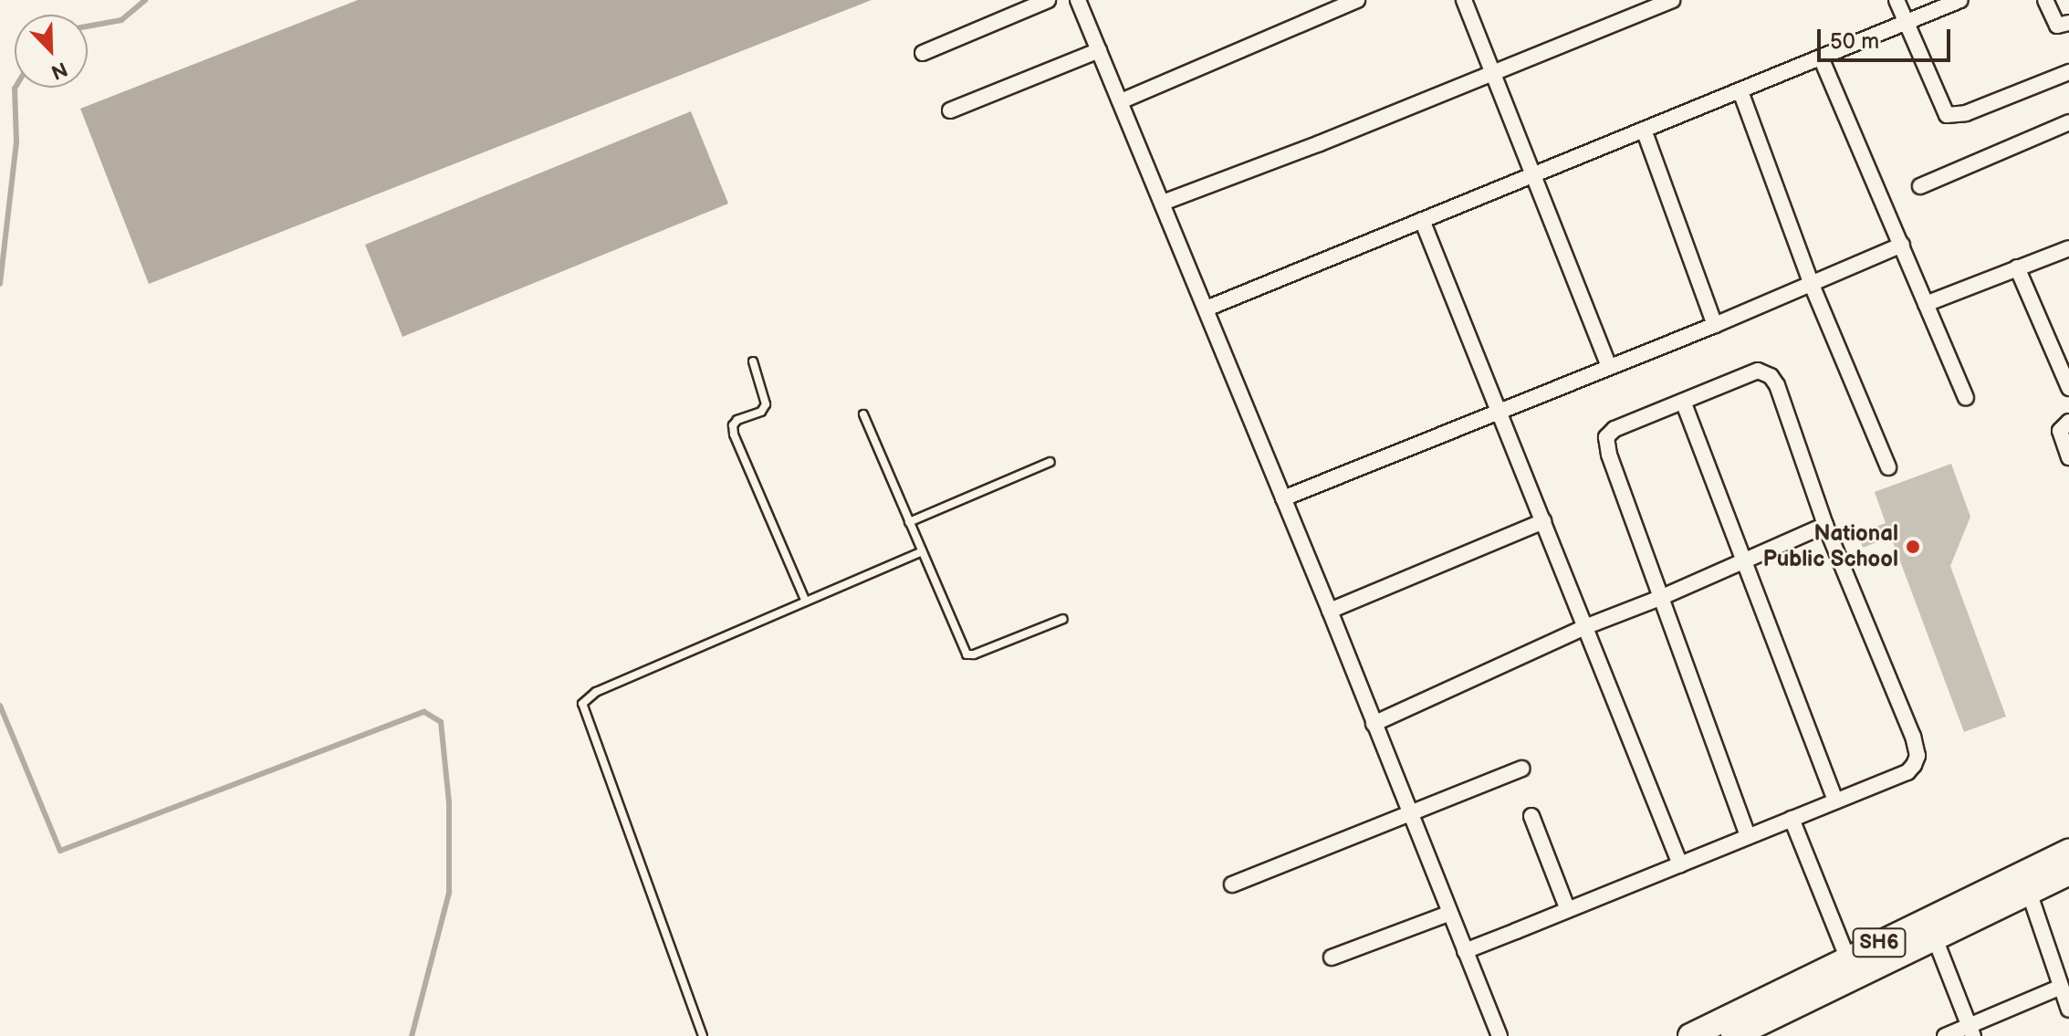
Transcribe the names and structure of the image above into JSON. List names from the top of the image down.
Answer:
{
  "streets": {
    "main road": ["SH6"]
  },
  "places": ["National Public School"],
  "scale_bar": "50 m",
  "north": "bottom right"
}
